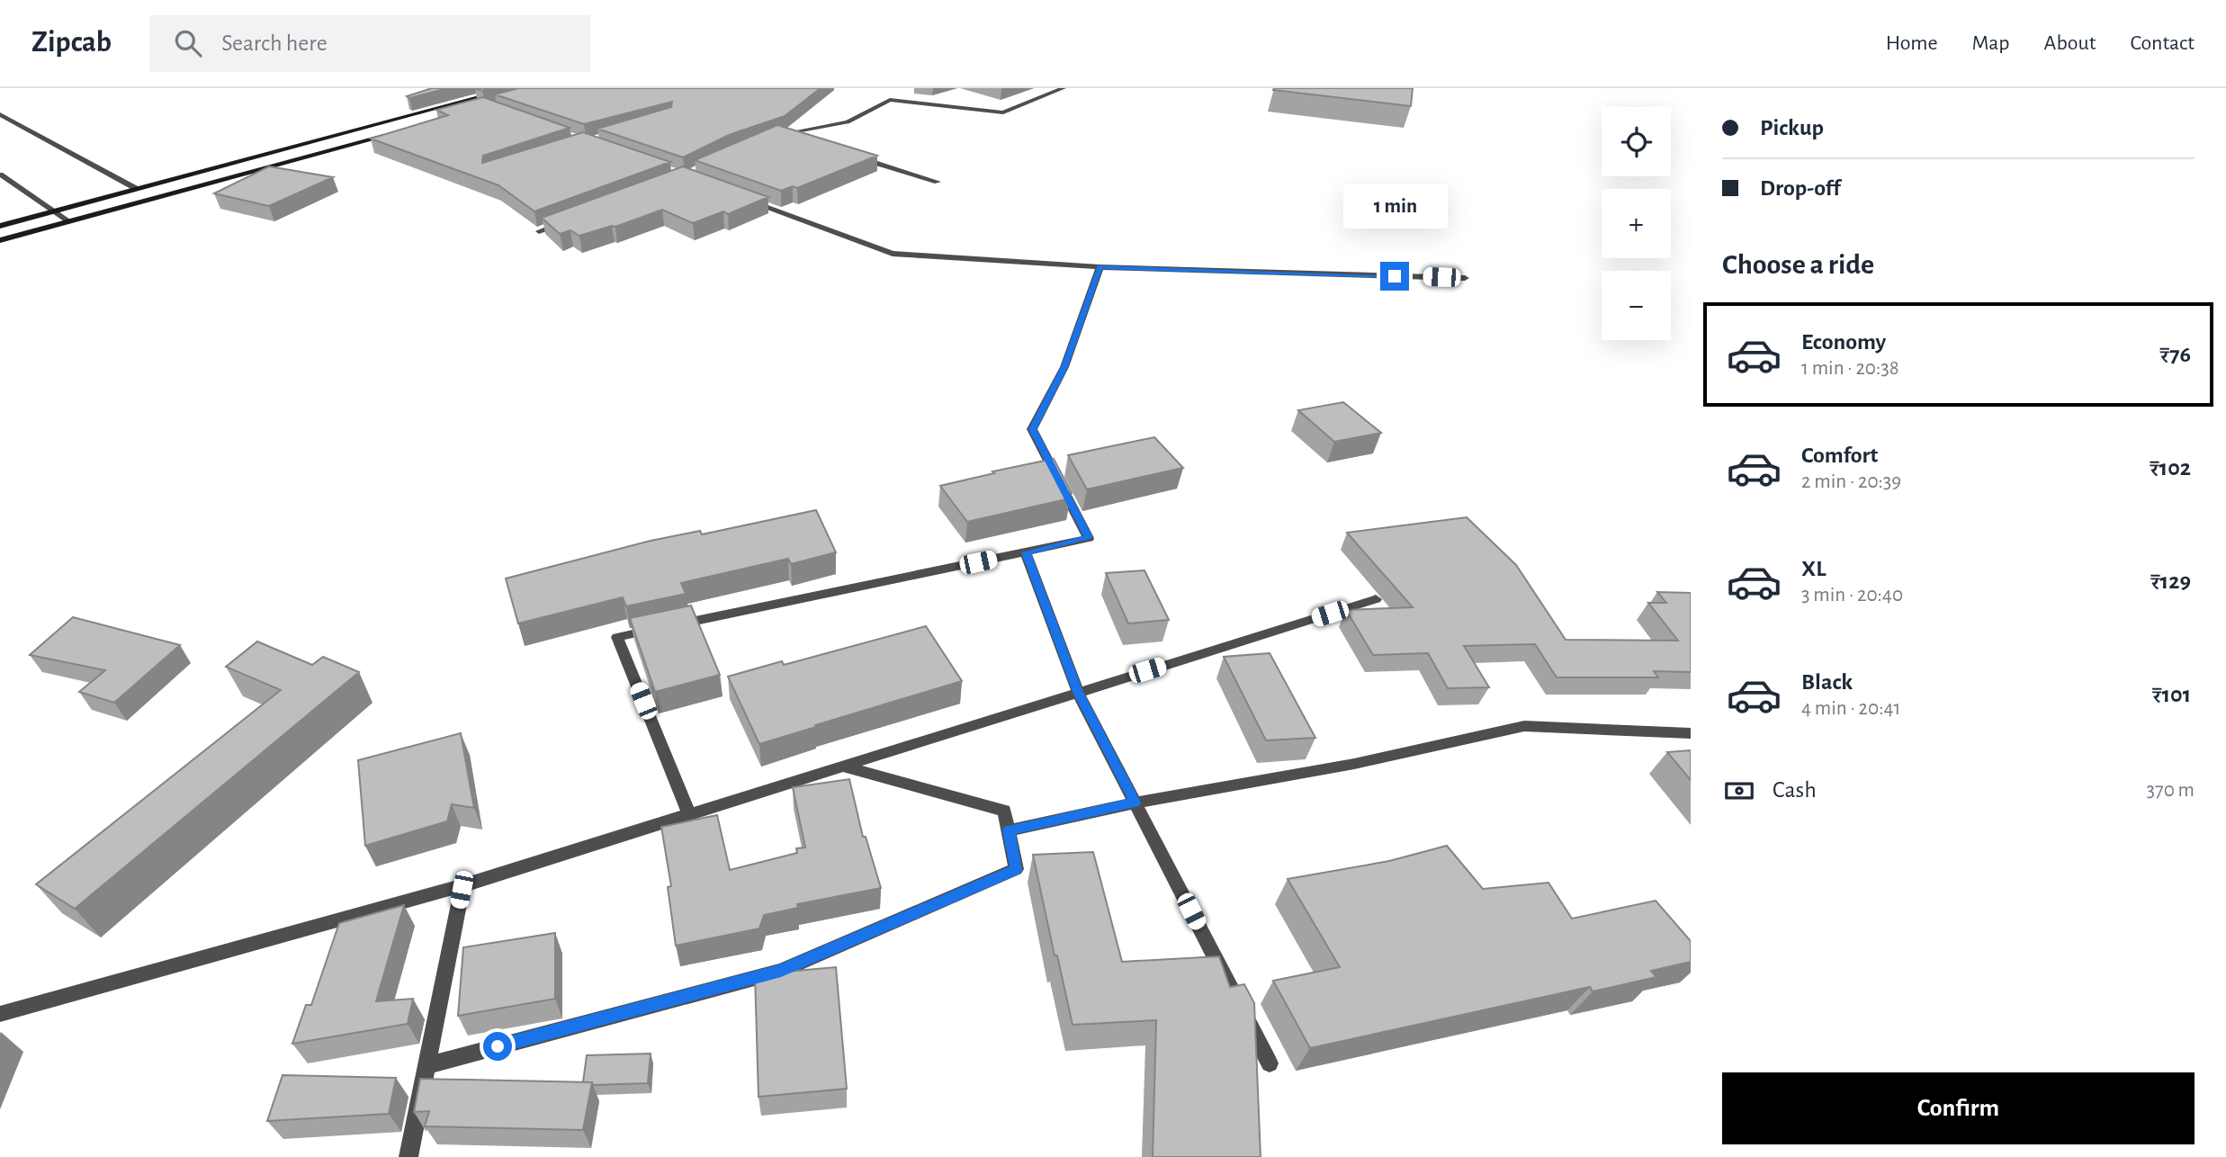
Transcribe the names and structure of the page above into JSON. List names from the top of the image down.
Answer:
{
  "page": {
    "header": "Zipcab",
    "search": "Search here",
    "nav": [
      "Home",
      "Map",
      "About",
      "Contact"
    ],
    "banner": ["Pickup", "Drop-off"],
    "map_buttons": ["+", "−"],
    "bubble": "1 min",
    "heading": "Choose a ride",
    "list": [
      {
        "name": "Economy",
        "note": "1 min · 20:38",
        "value": "₹76"
      },
      {
        "name": "Comfort",
        "note": "2 min · 20:39",
        "value": "₹102"
      },
      {
        "name": "XL",
        "note": "3 min · 20:40",
        "value": "₹129"
      },
      {
        "name": "Black",
        "note": "4 min · 20:41",
        "value": "₹101"
      }
    ],
    "pay": ["Cash", "370 m"],
    "buttons": "Confirm"
  }
}
